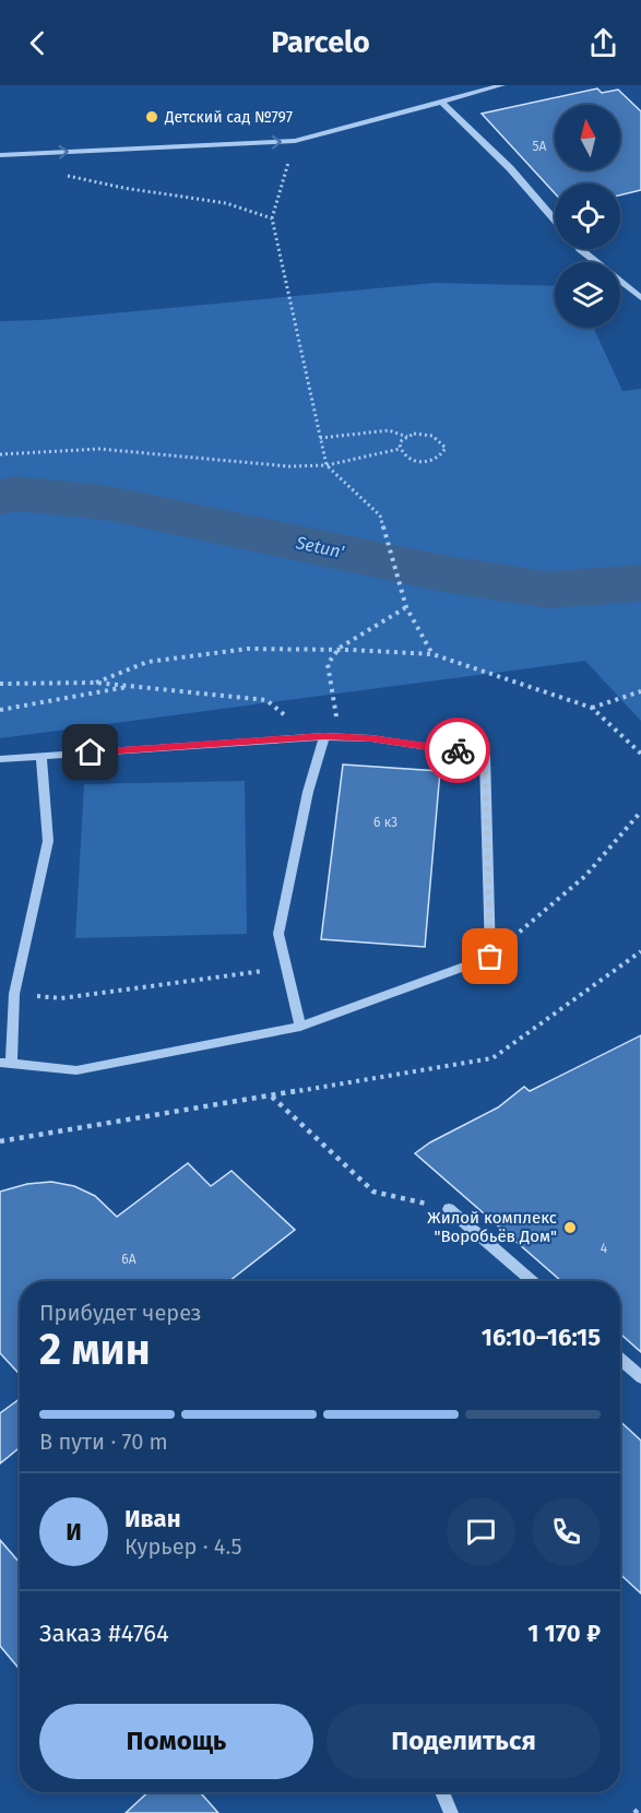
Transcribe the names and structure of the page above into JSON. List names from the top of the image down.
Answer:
{
  "water": ["Setun'"],
  "places": ["Детский сад №797", "Жилой комплекс \"Воробьёв Дом\""],
  "house_numbers": [
    "5А",
    "6 к3",
    "4",
    "6А"
  ],
  "north": "top",
  "page": {
    "header": "Parcelo",
    "heading": ["2 мин", "Прибудет через", "16:10–16:15"],
    "panel": [
      "Иван",
      "Курьер · 4.5",
      "Заказ #4764",
      "1 170 ₽"
    ],
    "bar": "В пути · 70 m",
    "round": "И",
    "buttons": ["Помощь", "Поделиться"]
  }
}
